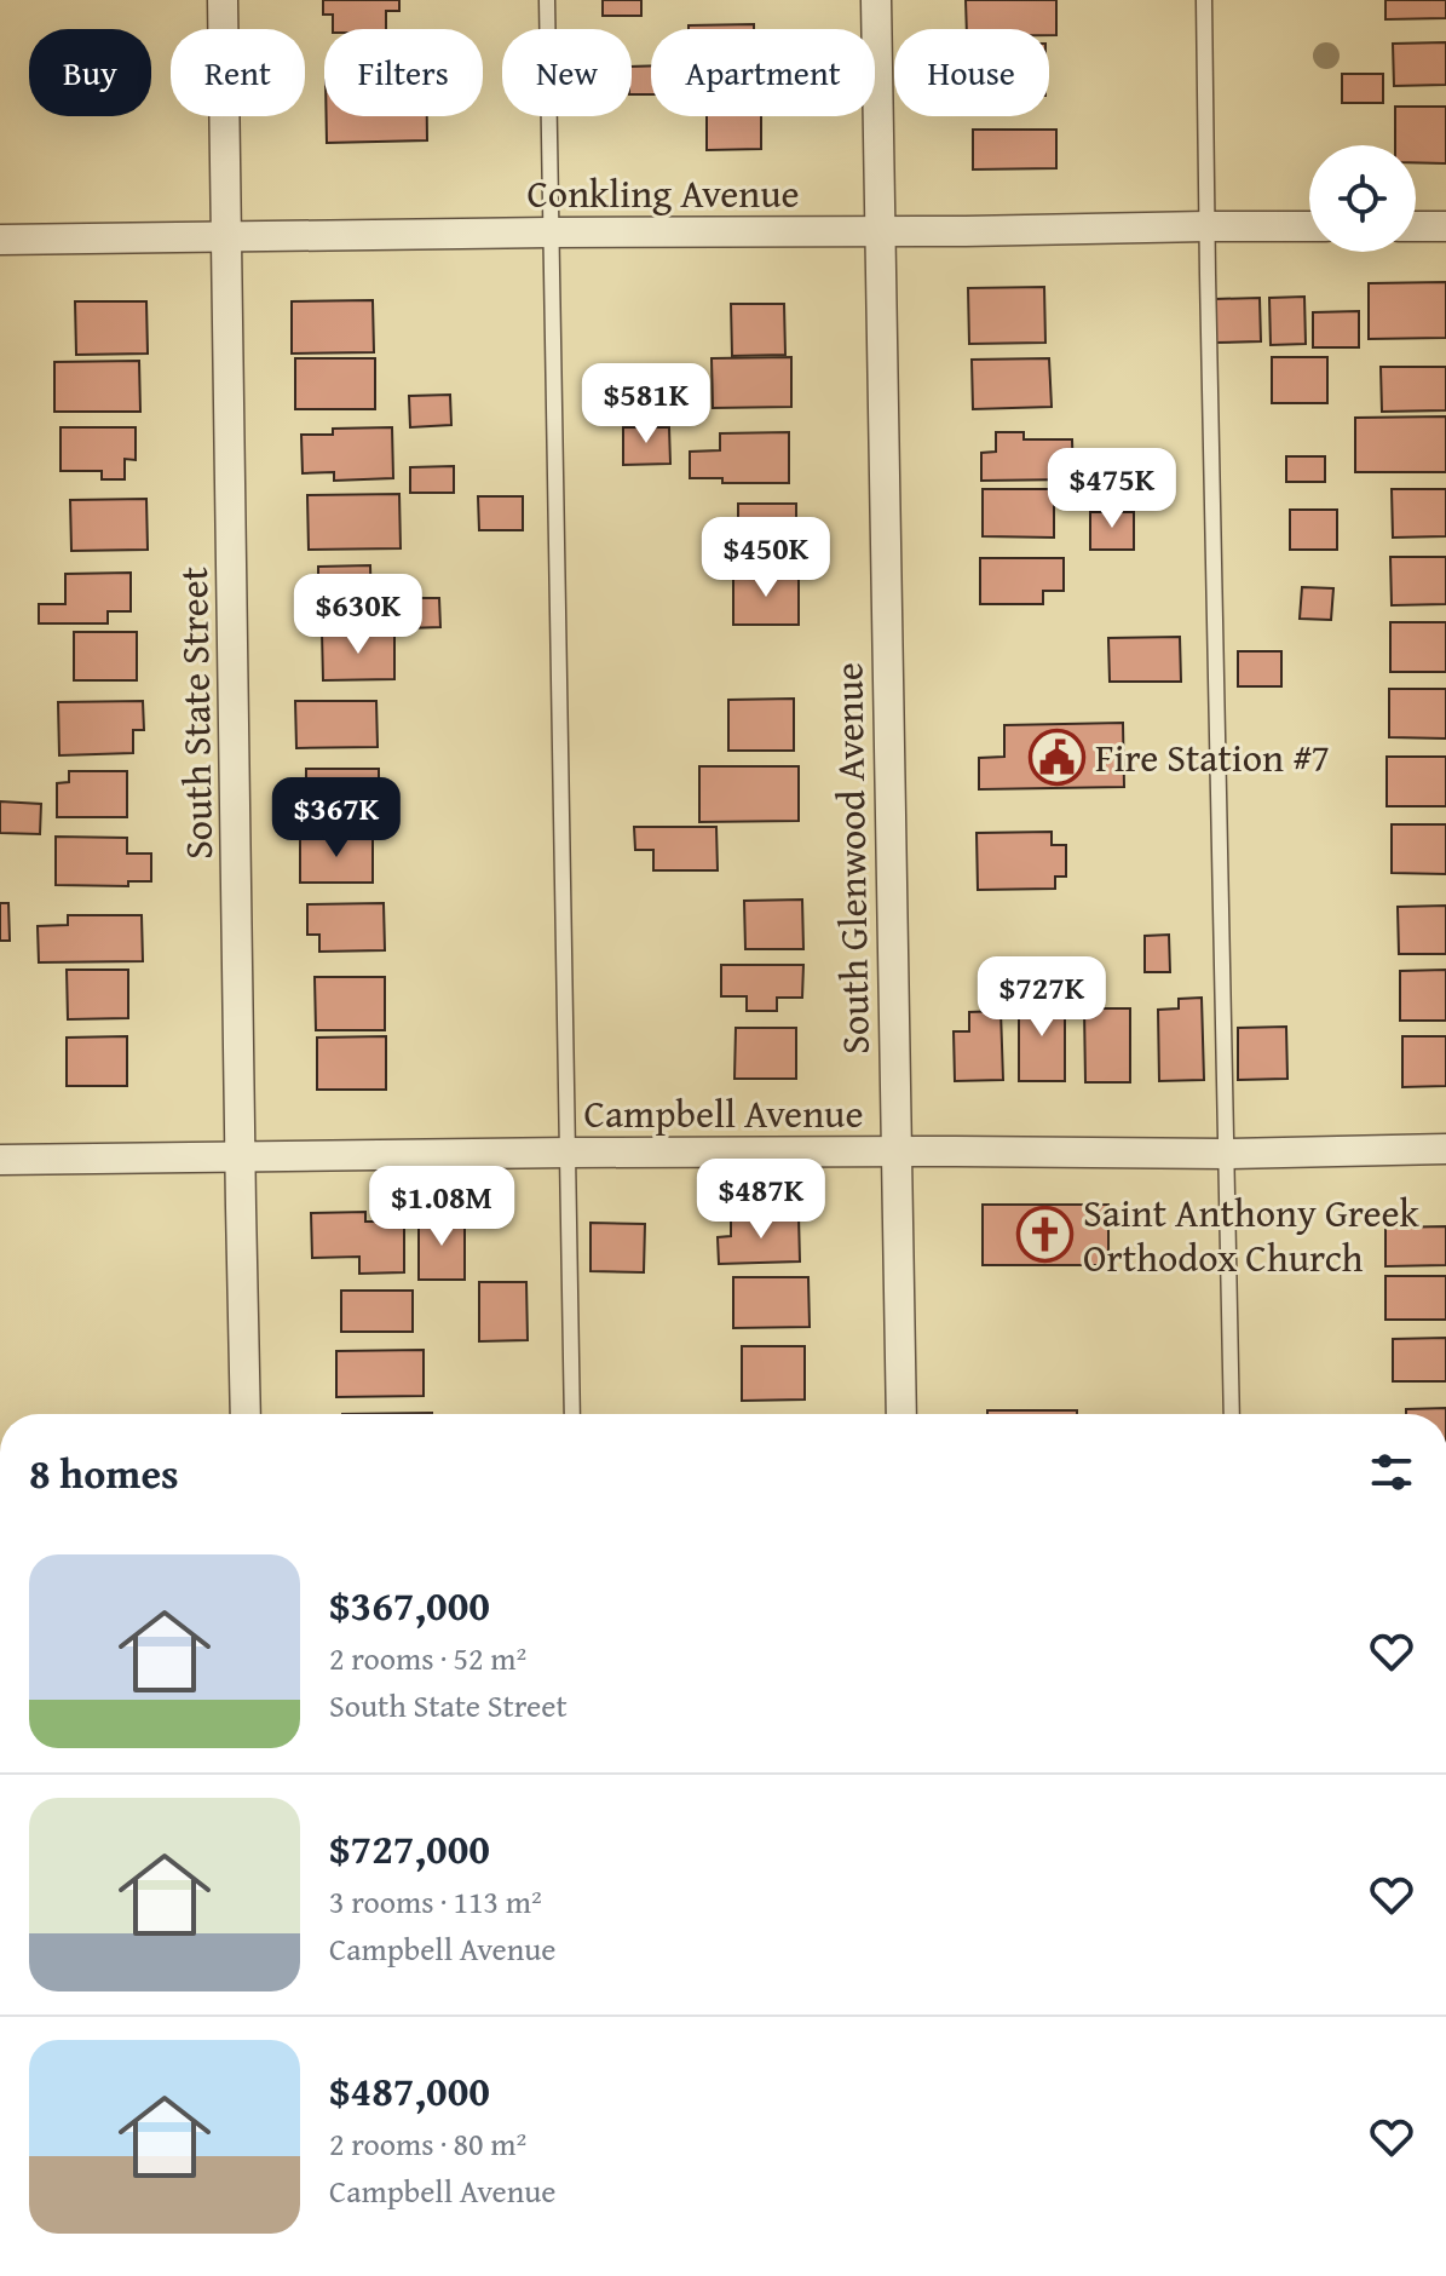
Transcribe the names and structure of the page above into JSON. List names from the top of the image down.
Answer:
{
  "streets": {
    "street": [
      "Conkling Avenue",
      "South State Street",
      "South Glenwood Avenue",
      "Campbell Avenue"
    ]
  },
  "crossings": [
    ["Conkling Avenue", "South State Street"],
    ["Conkling Avenue", "South Glenwood Avenue"],
    ["South State Street", "Campbell Avenue"],
    ["South Glenwood Avenue", "Campbell Avenue"]
  ],
  "places": {
    "public building": ["Fire Station #7"],
    "church": ["Saint Anthony Greek Orthodox Church"]
  },
  "page": {
    "chip": [
      "Buy",
      "Rent",
      "Filters",
      "New",
      "Apartment",
      "House"
    ],
    "price": [
      "$581K",
      "$475K",
      "$450K",
      "$630K",
      "$367K",
      "$727K",
      "$487K",
      "$1.08M"
    ],
    "heading": "8 homes",
    "list": [
      {
        "name": "$367,000",
        "note": "2 rooms · 52 m² · South State Street"
      },
      {
        "name": "$727,000",
        "note": "3 rooms · 113 m² · Campbell Avenue"
      },
      {
        "name": "$487,000",
        "note": "2 rooms · 80 m² · Campbell Avenue"
      }
    ]
  }
}
